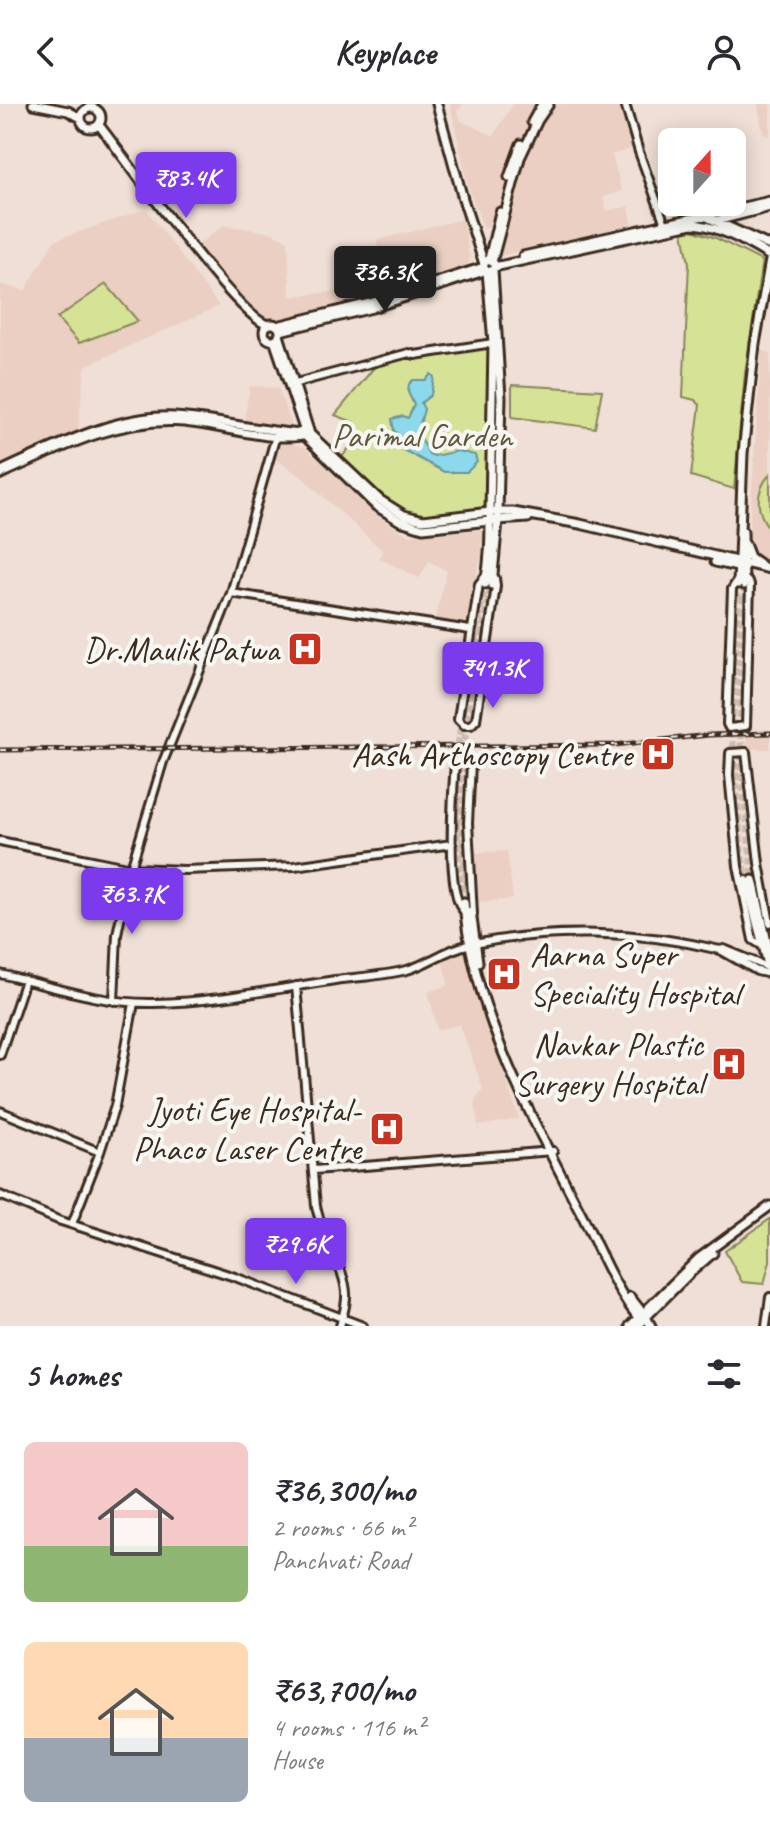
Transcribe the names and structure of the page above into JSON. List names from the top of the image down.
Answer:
{
  "parks": ["Parimal Garden"],
  "places": {
    "hospital": [
      "Dr.Maulik Patwa",
      "Aash Arthoscopy Centre",
      "Aarna Super Speciality Hospital",
      "Navkar Plastic Surgery Hospital",
      "Jyoti Eye Hospital- Phaco Laser Centre"
    ]
  },
  "north": "top",
  "page": {
    "header": "Keyplace",
    "price": [
      "₹83.4K",
      "₹36.3K",
      "₹41.3K",
      "₹63.7K",
      "₹29.6K"
    ],
    "heading": "5 homes",
    "list": [
      {
        "name": "₹36,300/mo",
        "note": "2 rooms · 66 m² · Panchvati Road"
      },
      {
        "name": "₹63,700/mo",
        "note": "4 rooms · 116 m² · House"
      }
    ]
  }
}
